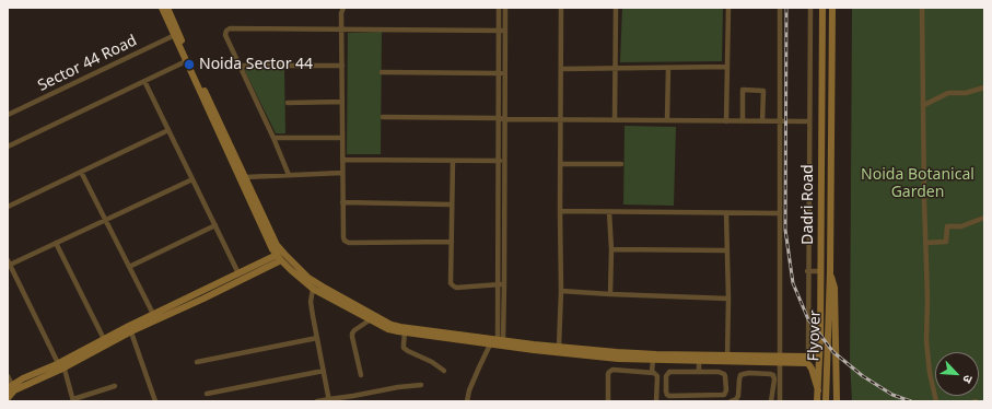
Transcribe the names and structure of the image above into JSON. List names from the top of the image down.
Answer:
{
  "streets": {
    "street": ["Sector 44 Road", "Dadri Road", "Flyover"]
  },
  "crossings": [
    ["Dadri Road", "Flyover"]
  ],
  "parks": ["Noida Botanical Garden"],
  "places": ["Noida Sector 44"],
  "north": "bottom right"
}
